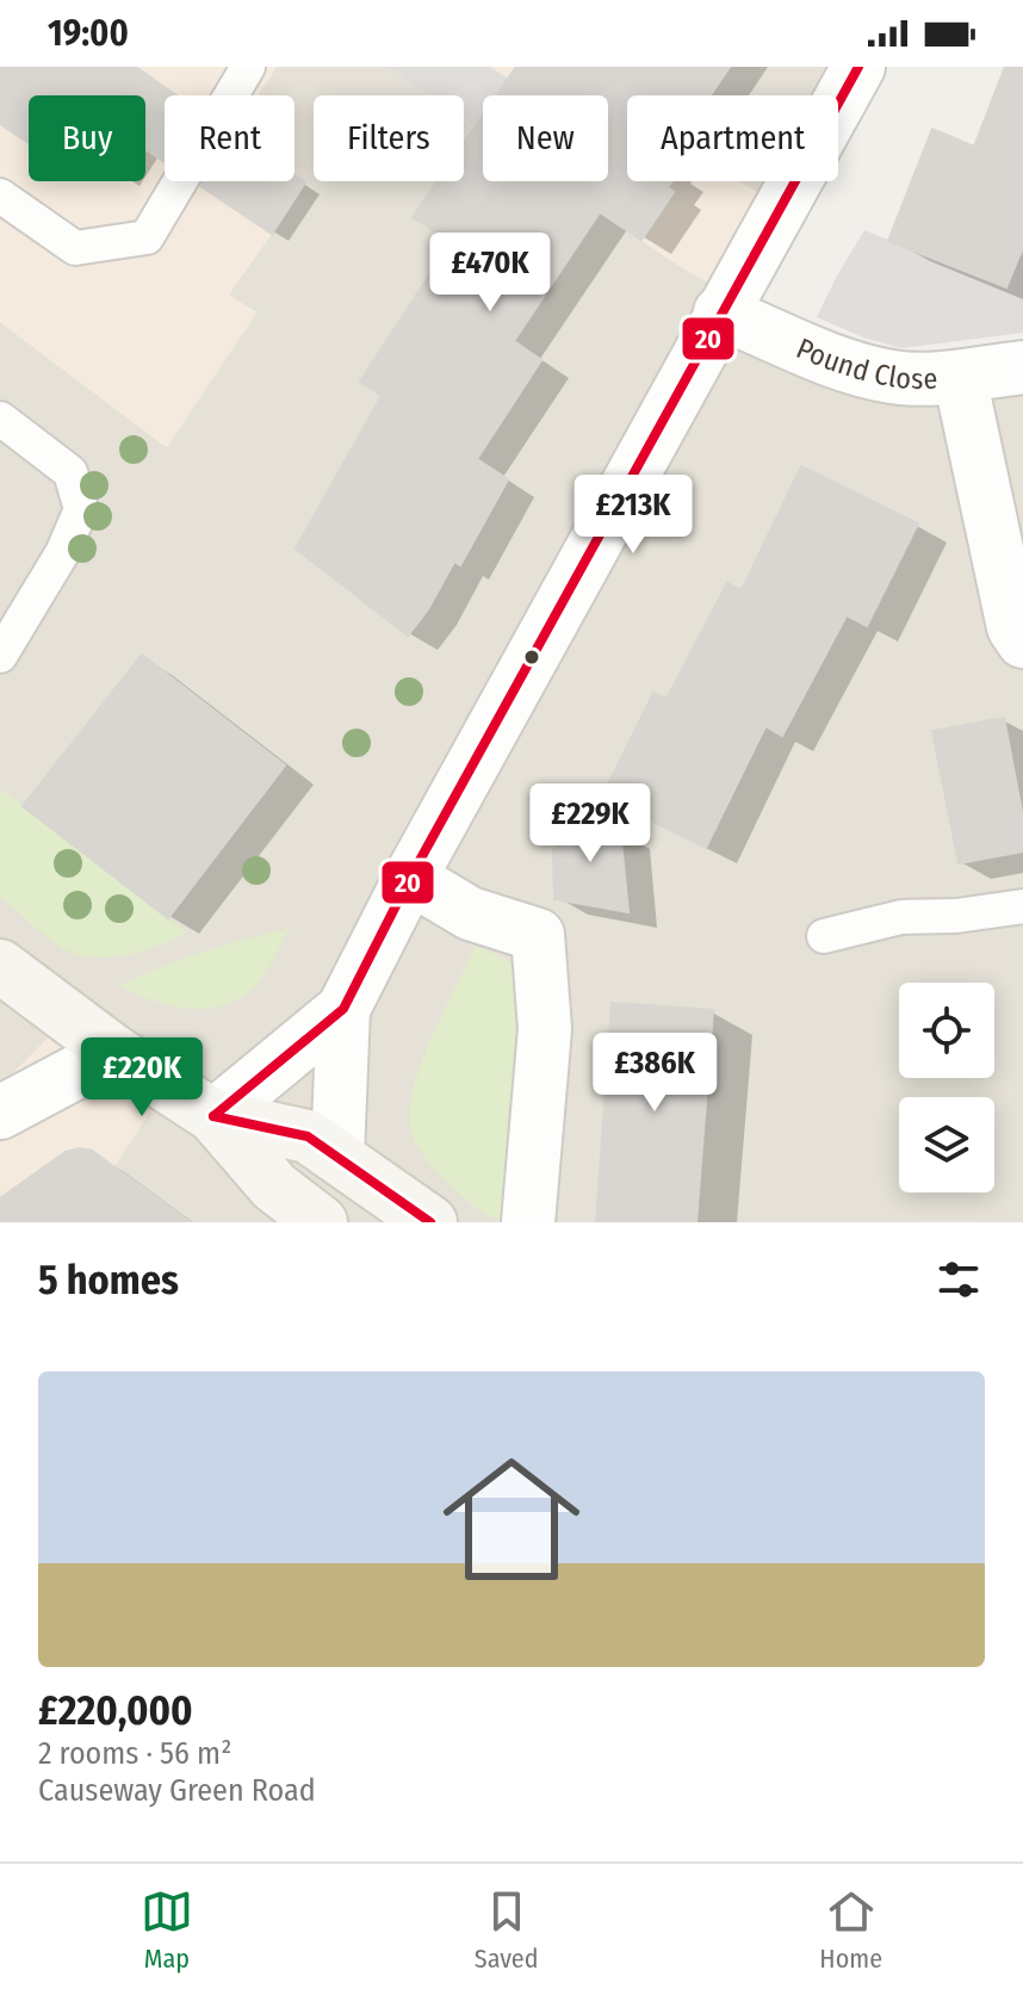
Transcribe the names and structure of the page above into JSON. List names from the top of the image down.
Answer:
{
  "streets": {
    "street": ["Pound Close"]
  },
  "lines": ["transit line 20"],
  "page": {
    "status": "19:00",
    "chip": [
      "Buy",
      "Rent",
      "Filters",
      "New",
      "Apartment"
    ],
    "price": [
      "£470K",
      "£213K",
      "£229K",
      "£386K",
      "£220K"
    ],
    "heading": "5 homes",
    "list": [
      {
        "name": "£220,000",
        "note": "2 rooms · 56 m² · Causeway Green Road"
      }
    ],
    "tabs": ["Map", "Saved", "Home"]
  }
}
